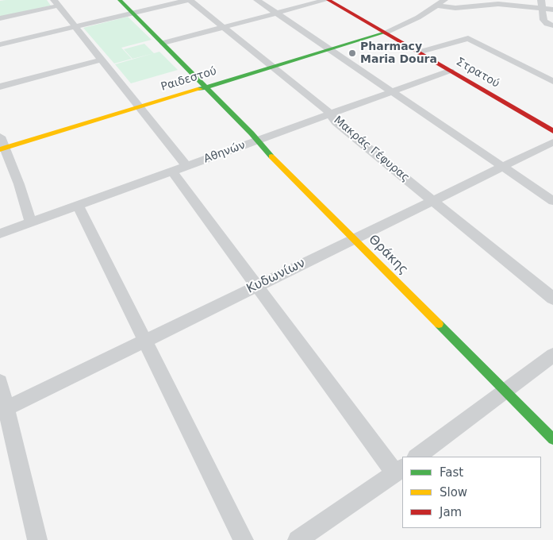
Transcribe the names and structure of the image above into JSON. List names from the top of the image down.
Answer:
{
  "streets": {
    "street": [
      "Στρατού",
      "Ραιδεστού",
      "Μακράς Γέφυρας",
      "Αθηνών",
      "Θράκης",
      "Κυδωνίων"
    ]
  },
  "crossings": [
    ["Στρατού", "Ραιδεστού"],
    ["Στρατού", "Αθηνών"],
    ["Ραιδεστού", "Μακράς Γέφυρας"],
    ["Ραιδεστού", "Θράκης"],
    ["Μακράς Γέφυρας", "Αθηνών"],
    ["Μακράς Γέφυρας", "Κυδωνίων"],
    ["Αθηνών", "Θράκης"],
    ["Θράκης", "Κυδωνίων"]
  ],
  "places": ["Pharmacy Maria Doura"],
  "legend": ["Fast", "Slow", "Jam"]
}
